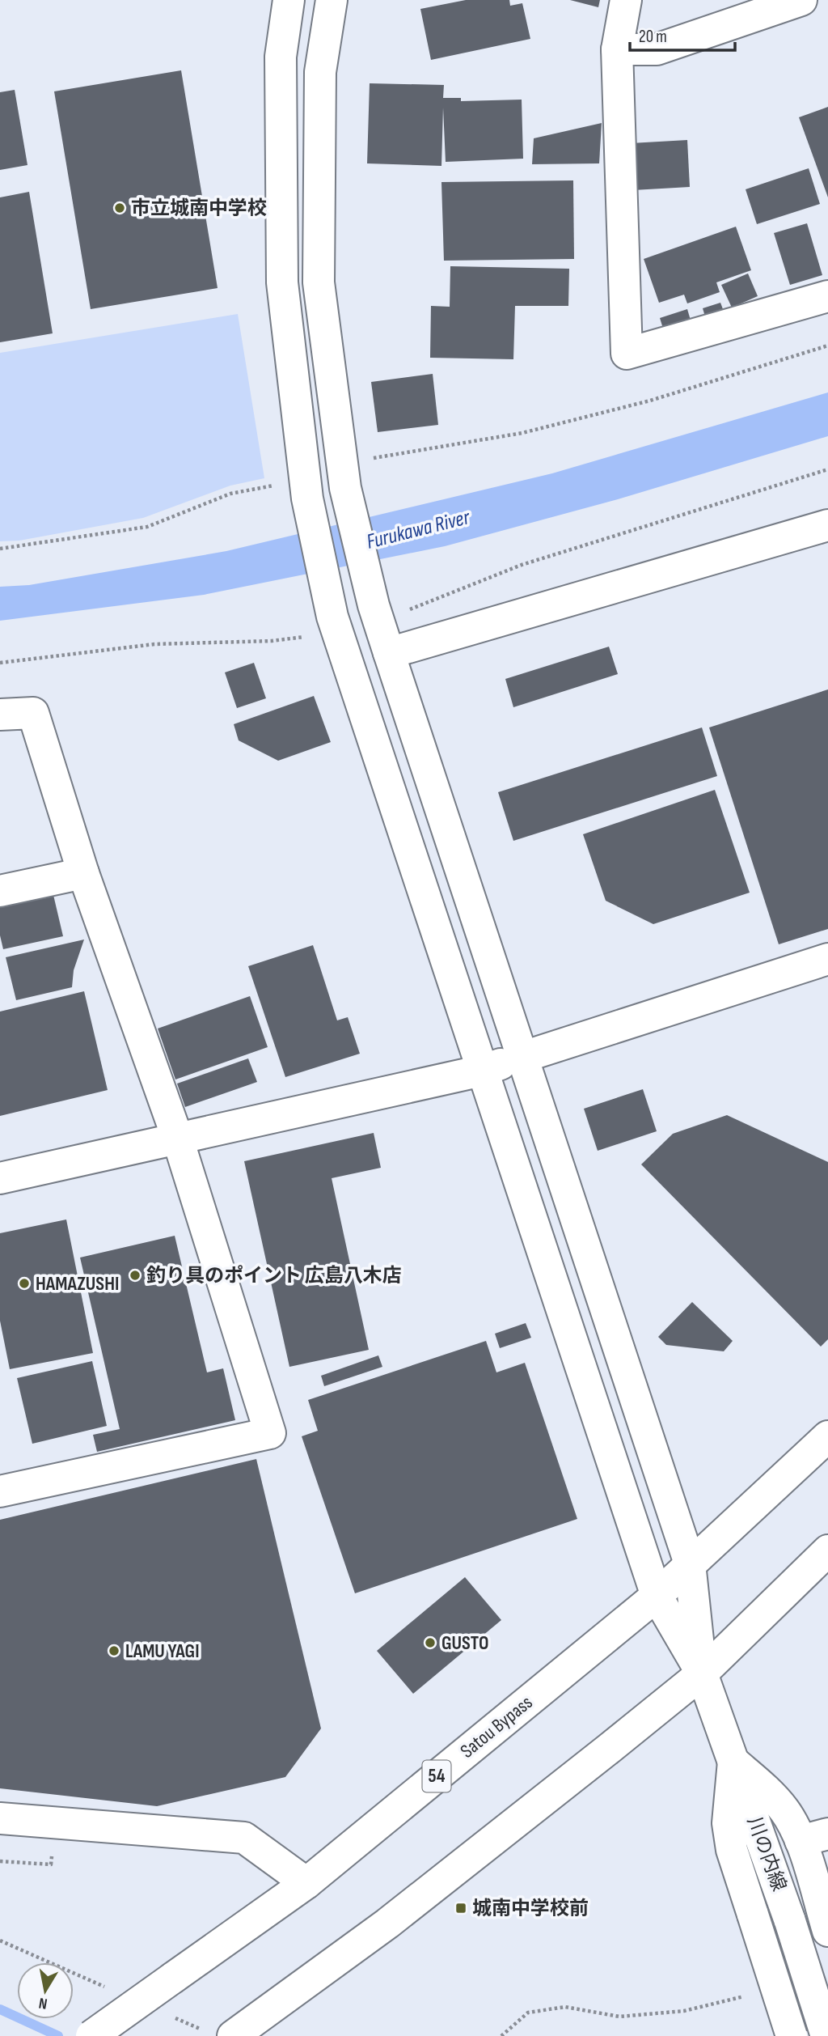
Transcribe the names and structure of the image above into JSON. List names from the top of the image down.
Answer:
{
  "streets": {
    "main road": ["Satou Bypass", "54", "川の内線"]
  },
  "water": ["Furukawa River"],
  "places": {
    "other": [
      "市立城南中学校",
      "釣り具のポイント 広島八木店",
      "HAMAZUSHI",
      "GUSTO",
      "LAMU YAGI"
    ],
    "transit": ["城南中学校前"]
  },
  "scale_bar": "20 m",
  "north": "bottom"
}
